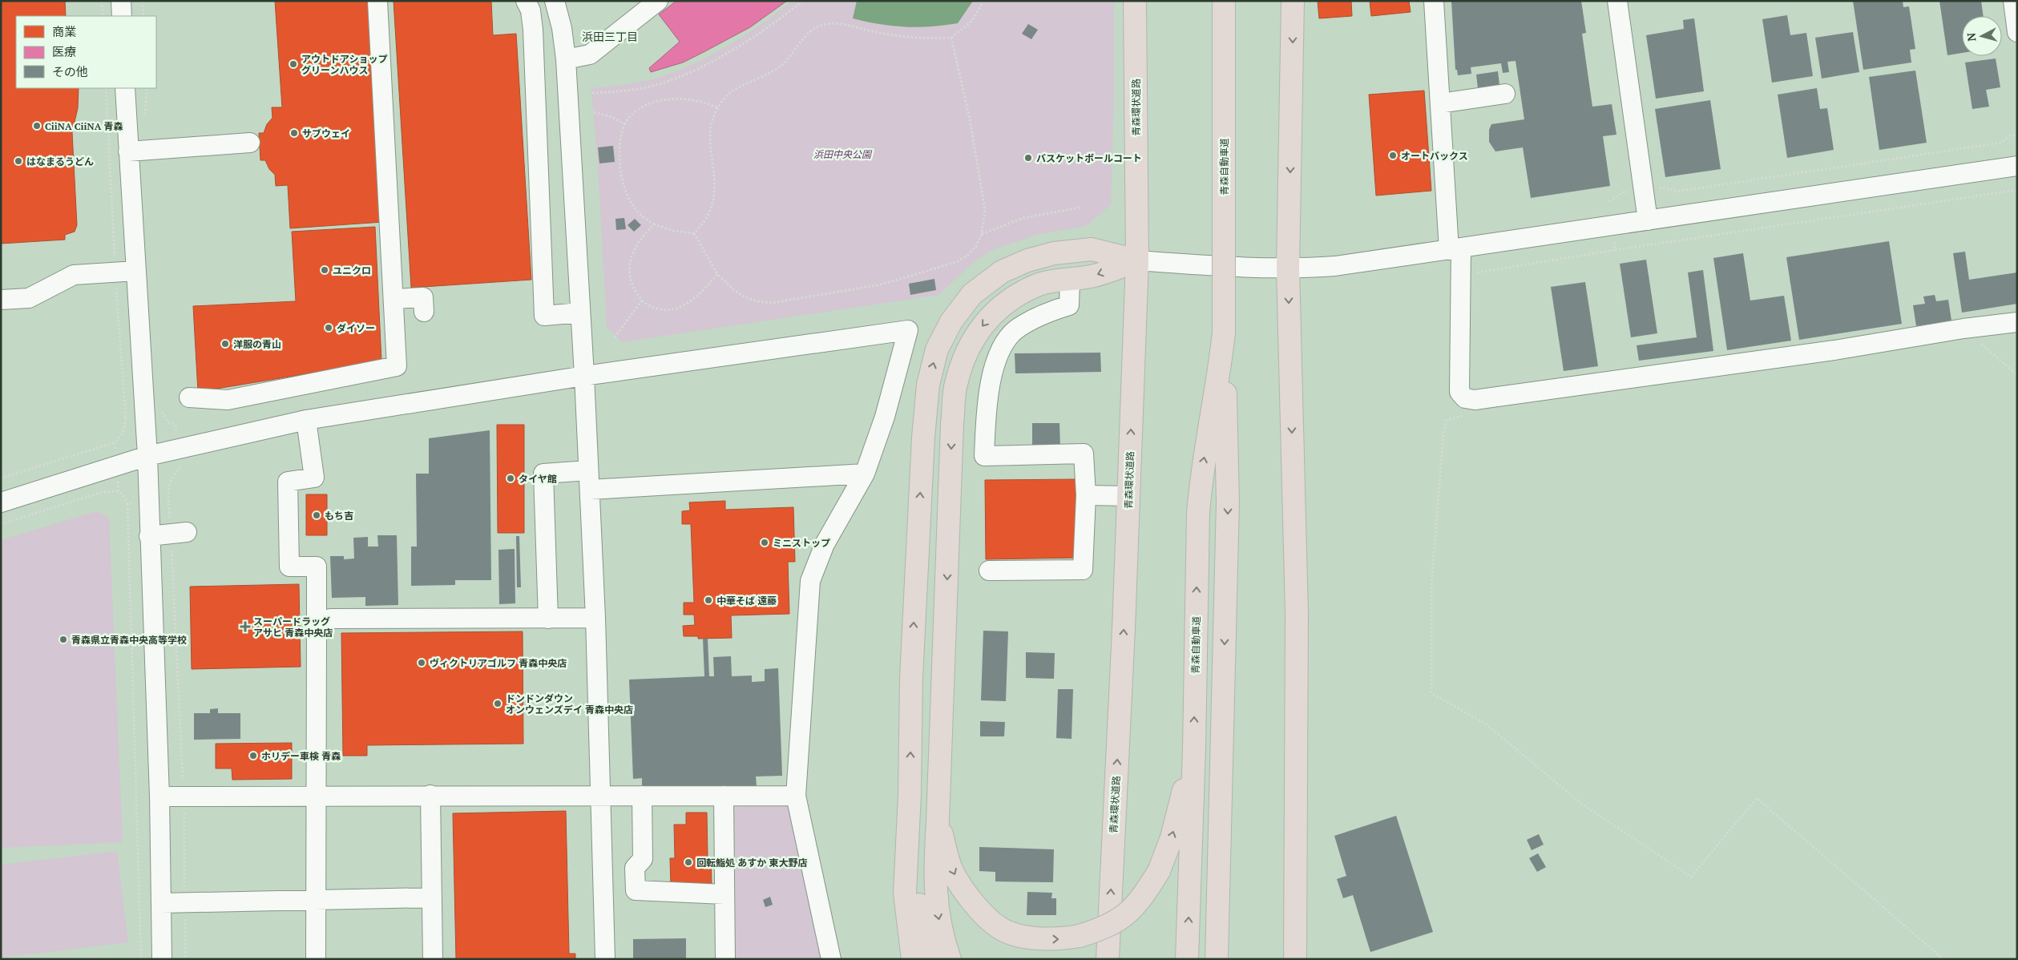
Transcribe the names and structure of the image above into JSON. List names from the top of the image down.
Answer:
{
  "streets": {
    "highway": ["青森環状道路", "青森自動車道"]
  },
  "districts": ["浜田三丁目"],
  "parks": ["浜田中央公園"],
  "places": {
    "other": [
      "アウトドアショップ グリーンハウス",
      "CiiNA CiiNA 青森",
      "サブウェイ",
      "オートバックス",
      "バスケットボールコート",
      "はなまるうどん",
      "ユニクロ",
      "ダイソー",
      "洋服の青山",
      "タイヤ館",
      "もち吉",
      "ミニストップ",
      "中華そば 遠藤",
      "青森県立青森中央高等学校",
      "ヴィクトリアゴルフ 青森中央店",
      "ドンドンダウン オンウェンズデイ 青森中央店",
      "ホリデー車検 青森",
      "回転鮨処 あすか 東大野店"
    ],
    "health": ["スーパードラッグ アサヒ 青森中央店"]
  },
  "legend": ["商業", "医療", "その他"],
  "north": "left"
}
